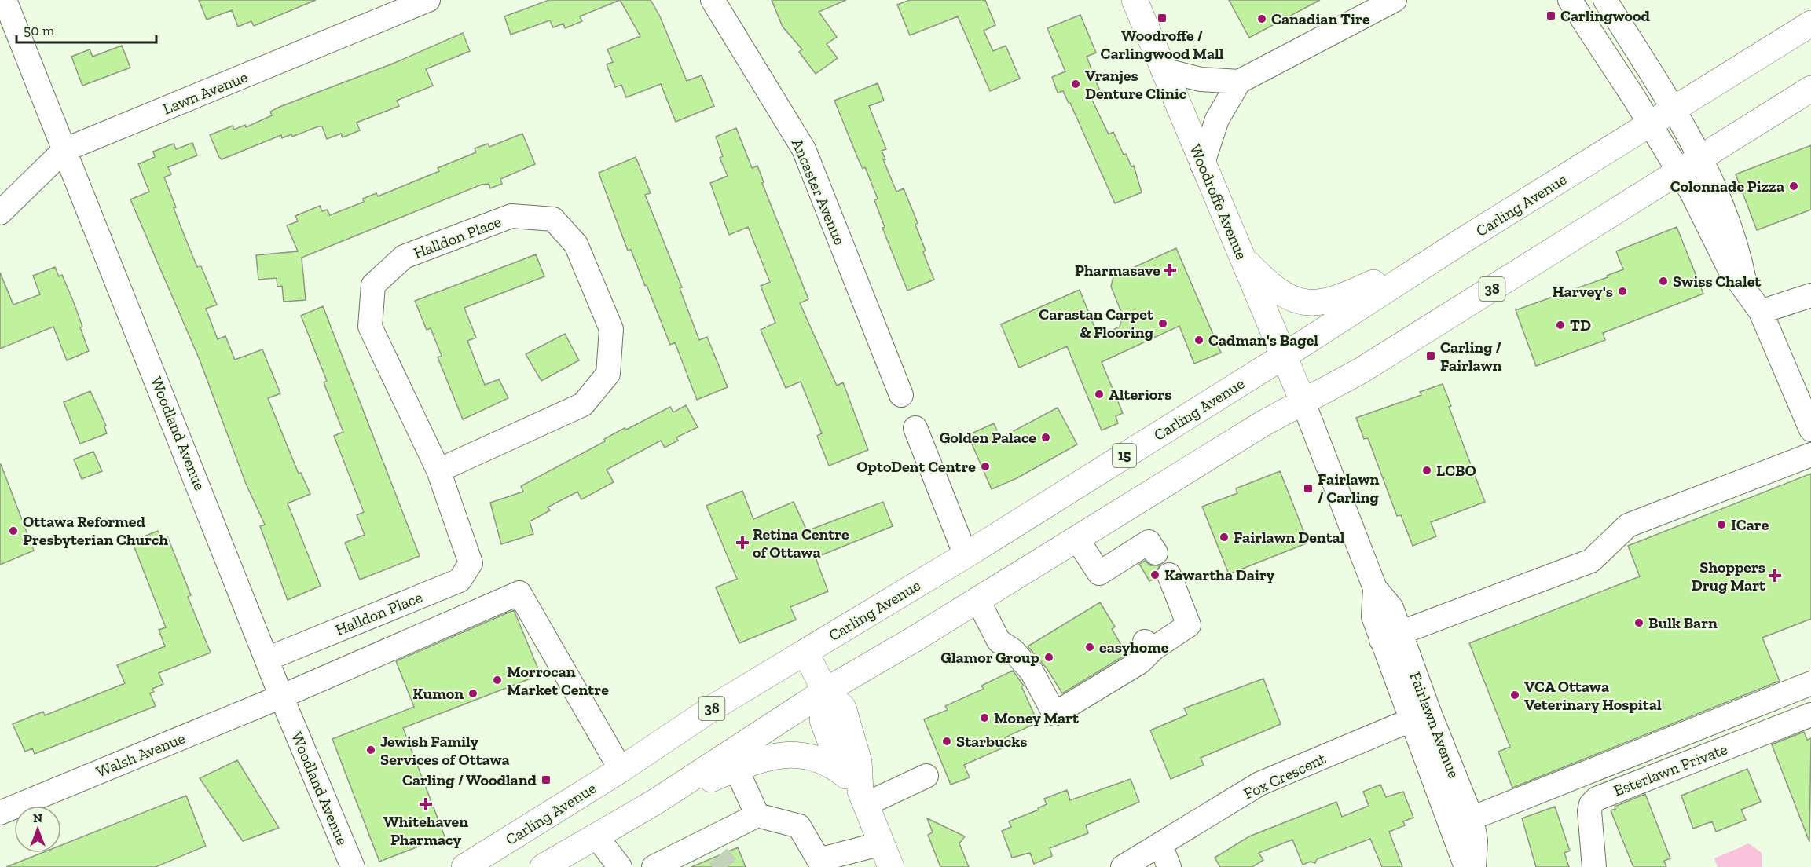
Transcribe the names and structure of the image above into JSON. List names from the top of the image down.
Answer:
{
  "streets": {
    "main road": [
      "Woodroffe Avenue",
      "Carling Avenue",
      "38",
      "15"
    ],
    "street": [
      "Lawn Avenue",
      "Ancaster Avenue",
      "Halldon Place",
      "Woodland Avenue",
      "Fairlawn Avenue",
      "Walsh Avenue",
      "Esterlawn Private",
      "Fox Crescent"
    ]
  },
  "crossings": [
    ["Lawn Avenue", "Woodland Avenue"],
    ["Woodroffe Avenue", "Carling Avenue"],
    ["Woodroffe Avenue", "38"],
    ["Woodroffe Avenue", "Fairlawn Avenue"],
    ["Carling Avenue", "Walsh Avenue"],
    ["Halldon Place", "Woodland Avenue"],
    ["38", "Fairlawn Avenue"],
    ["Woodland Avenue", "Walsh Avenue"],
    ["Fairlawn Avenue", "Fox Crescent"]
  ],
  "places": {
    "transit": [
      "Carlingwood",
      "Woodroffe / Carlingwood Mall",
      "Carling / Fairlawn",
      "Fairlawn / Carling",
      "Carling / Woodland"
    ],
    "other": [
      "Canadian Tire",
      "Vranjes Denture Clinic",
      "Colonnade Pizza",
      "Swiss Chalet",
      "Harvey's",
      "Carastan Carpet & Flooring",
      "TD",
      "Cadman's Bagel",
      "Alteriors",
      "Golden Palace",
      "OptoDent Centre",
      "LCBO",
      "ICare",
      "Ottawa Reformed Presbyterian Church",
      "Fairlawn Dental",
      "Kawartha Dairy",
      "Bulk Barn",
      "easyhome",
      "Glamor Group",
      "Morrocan Market Centre",
      "Kumon",
      "VCA Ottawa Veterinary Hospital",
      "Money Mart",
      "Starbucks",
      "Jewish Family Services of Ottawa"
    ],
    "health": [
      "Pharmasave",
      "Retina Centre of Ottawa",
      "Shoppers Drug Mart",
      "Whitehaven Pharmacy"
    ]
  },
  "scale_bar": "50 m",
  "north": "top"
}
